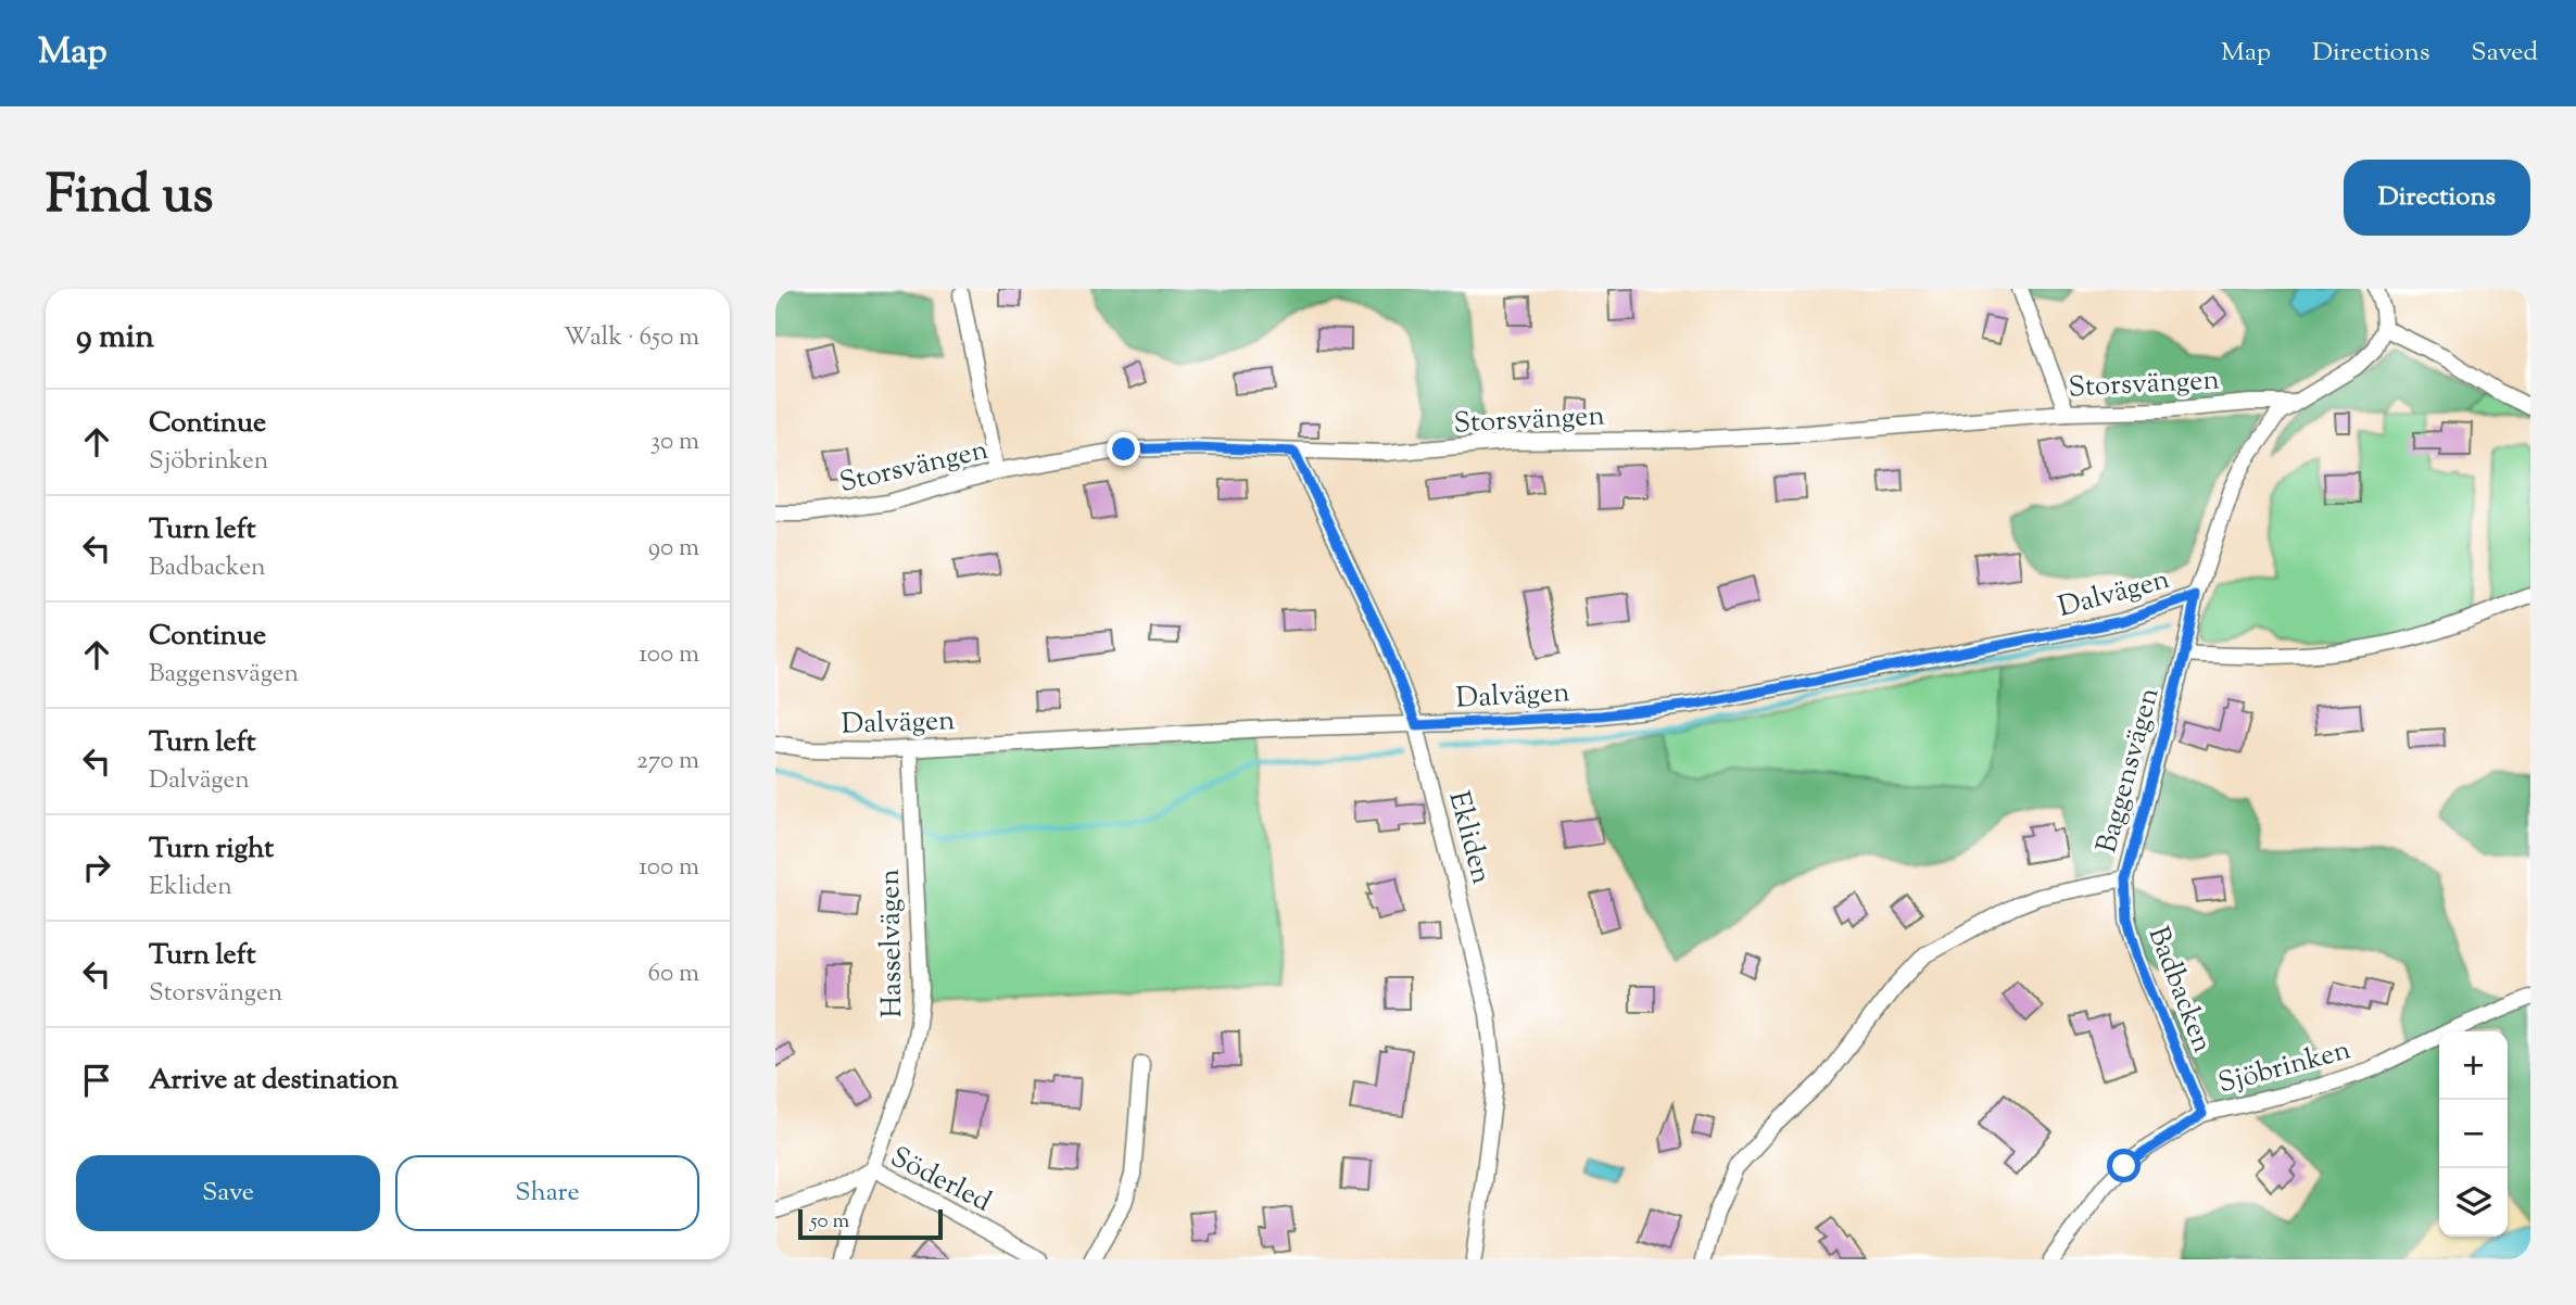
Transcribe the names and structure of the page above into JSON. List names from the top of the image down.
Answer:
{
  "streets": {
    "street": [
      "Storsvängen",
      "Dalvägen",
      "Baggensvägen",
      "Ekliden",
      "Hasselvägen",
      "Badbacken",
      "Sjöbrinken",
      "Söderled"
    ]
  },
  "crossings": [
    ["Storsvängen", "Baggensvägen"],
    ["Storsvängen", "Ekliden"],
    ["Dalvägen", "Baggensvägen"],
    ["Dalvägen", "Ekliden"],
    ["Dalvägen", "Hasselvägen"],
    ["Baggensvägen", "Badbacken"],
    ["Hasselvägen", "Söderled"],
    ["Badbacken", "Sjöbrinken"]
  ],
  "scale_bar": "50 m",
  "page": {
    "header": "Map",
    "nav": ["Map", "Directions", "Saved"],
    "title": "Find us",
    "buttons": [
      "Directions",
      ["Save", "Share"]
    ],
    "heading": ["9 min", "Walk · 650 m"],
    "list": [
      ["Continue", "Sjöbrinken", "30 m"],
      ["Turn left", "Badbacken", "90 m"],
      ["Continue", "Baggensvägen", "100 m"],
      ["Turn left", "Dalvägen", "270 m"],
      ["Turn right", "Ekliden", "100 m"],
      ["Turn left", "Storsvängen", "60 m"],
      "Arrive at destination"
    ],
    "map_buttons": ["+", "−"],
    "scale": "50 m"
  }
}
